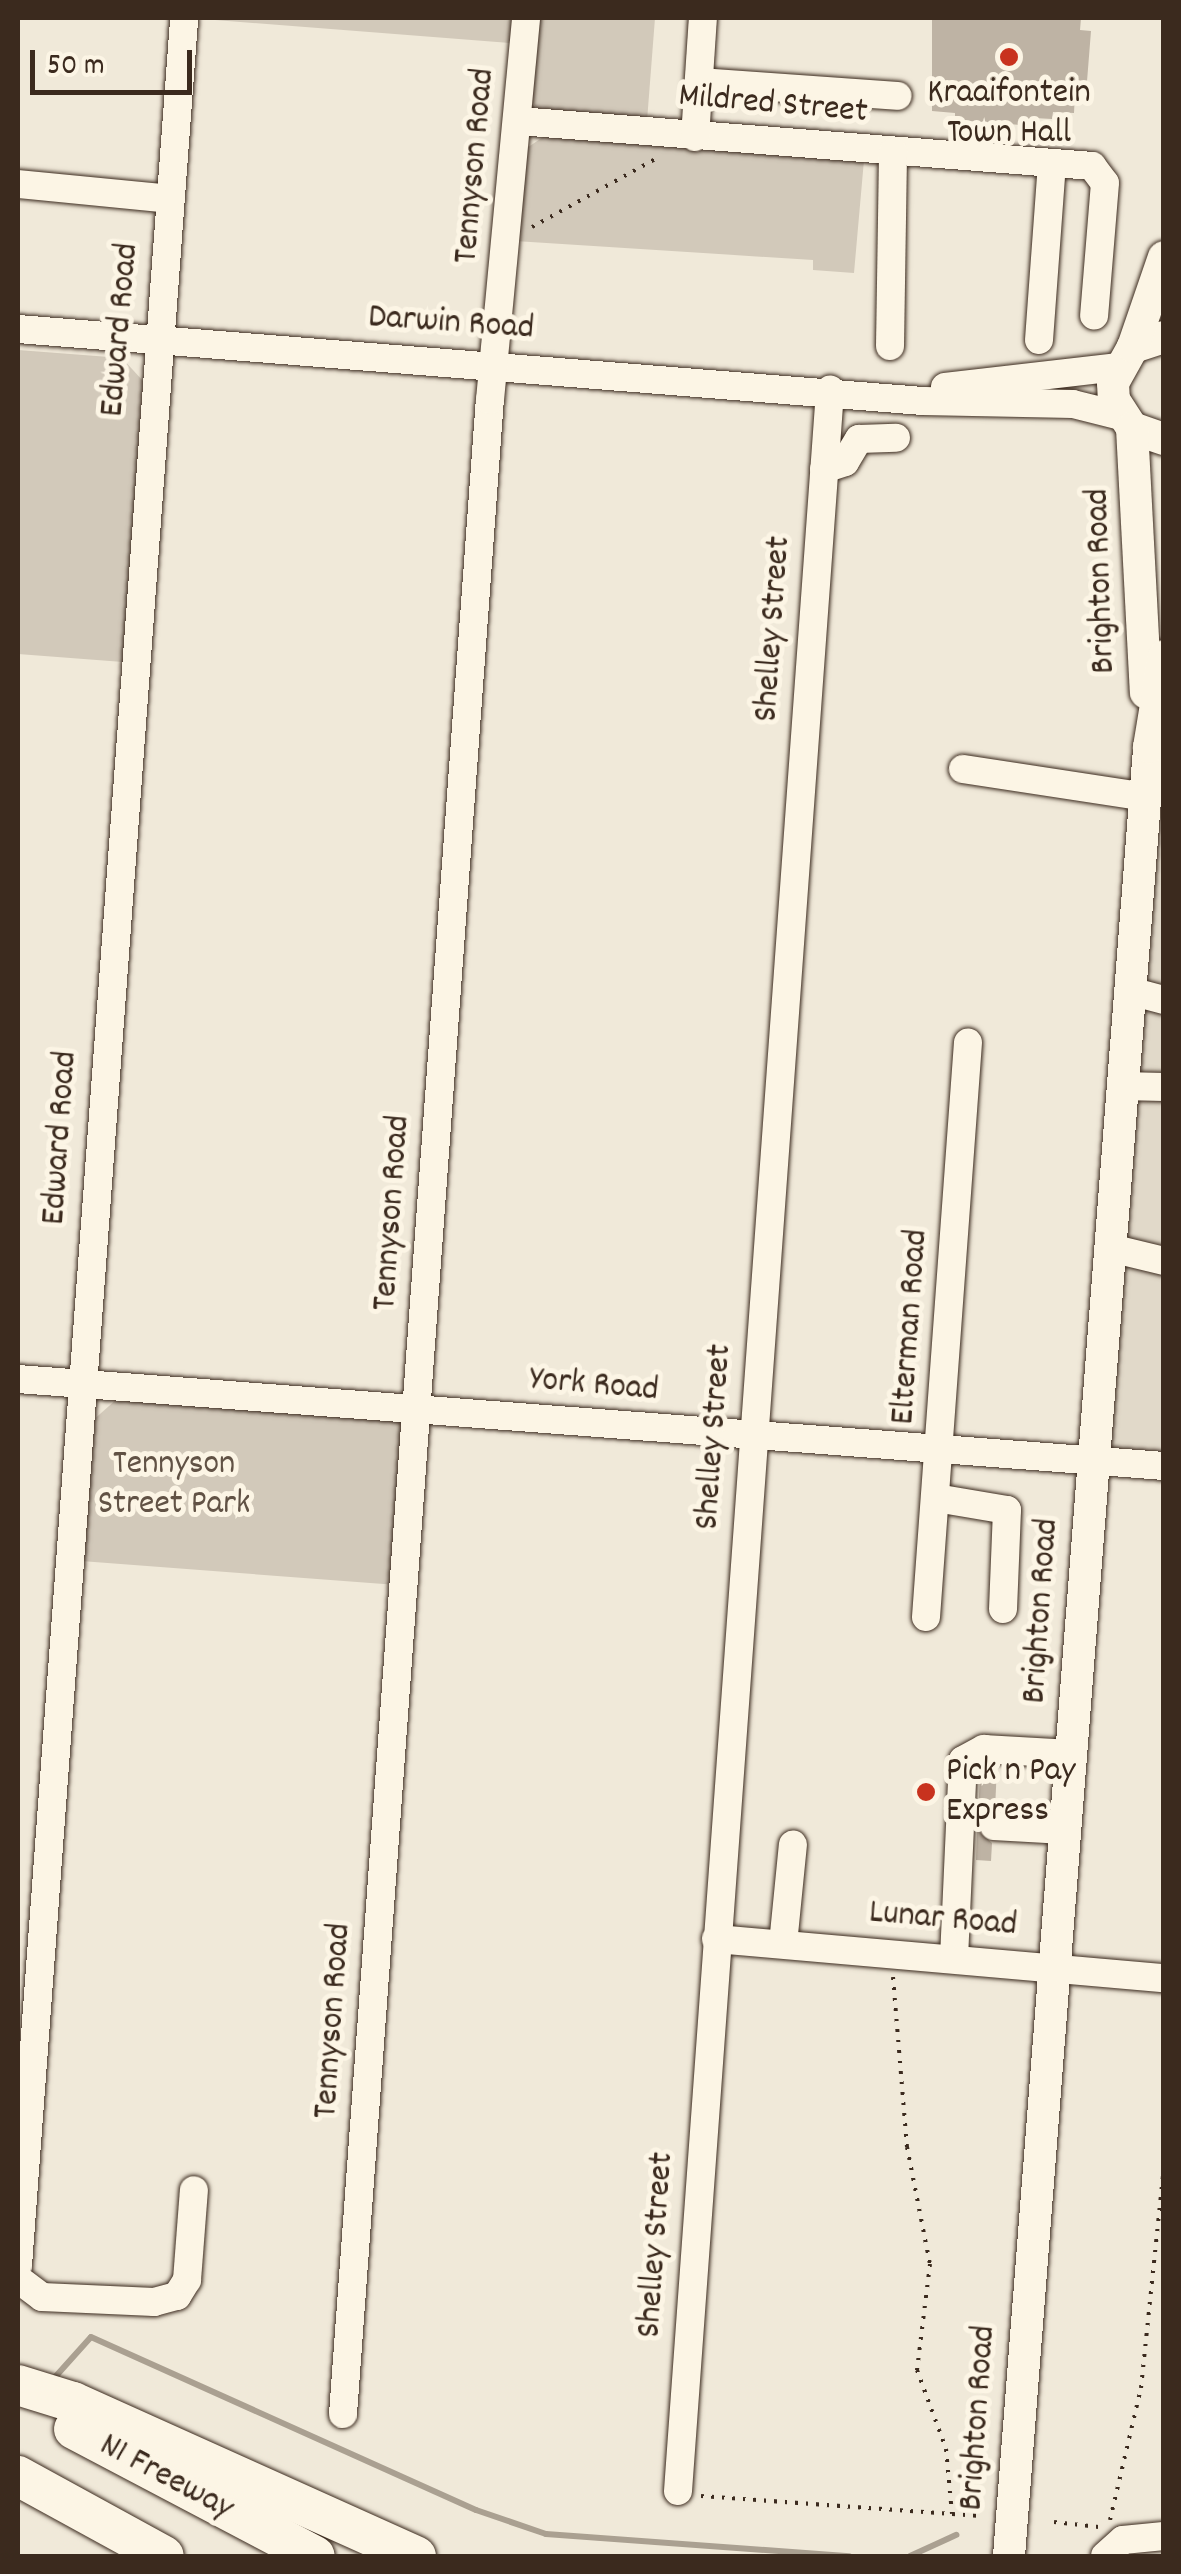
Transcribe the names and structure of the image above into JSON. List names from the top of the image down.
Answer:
{
  "streets": {
    "highway": ["N1 Freeway"],
    "main road": ["Brighton Road"],
    "street": [
      "Mildred Street",
      "Tennyson Road",
      "Darwin Road",
      "Edward Road",
      "Shelley Street",
      "Elterman Road",
      "York Road",
      "Lunar Road"
    ]
  },
  "crossings": [
    ["Mildred Street", "Tennyson Road"],
    ["Tennyson Road", "Darwin Road"],
    ["Tennyson Road", "York Road"],
    ["Darwin Road", "Edward Road"],
    ["Darwin Road", "Brighton Road"],
    ["Darwin Road", "Shelley Street"],
    ["Edward Road", "York Road"],
    ["Brighton Road", "York Road"],
    ["Brighton Road", "Lunar Road"],
    ["Shelley Street", "York Road"],
    ["Shelley Street", "Lunar Road"],
    ["Elterman Road", "York Road"]
  ],
  "parks": ["Tennyson Street Park"],
  "places": ["Kraaifontein Town Hall", "Pick n Pay Express"],
  "scale_bar": "50 m"
}
